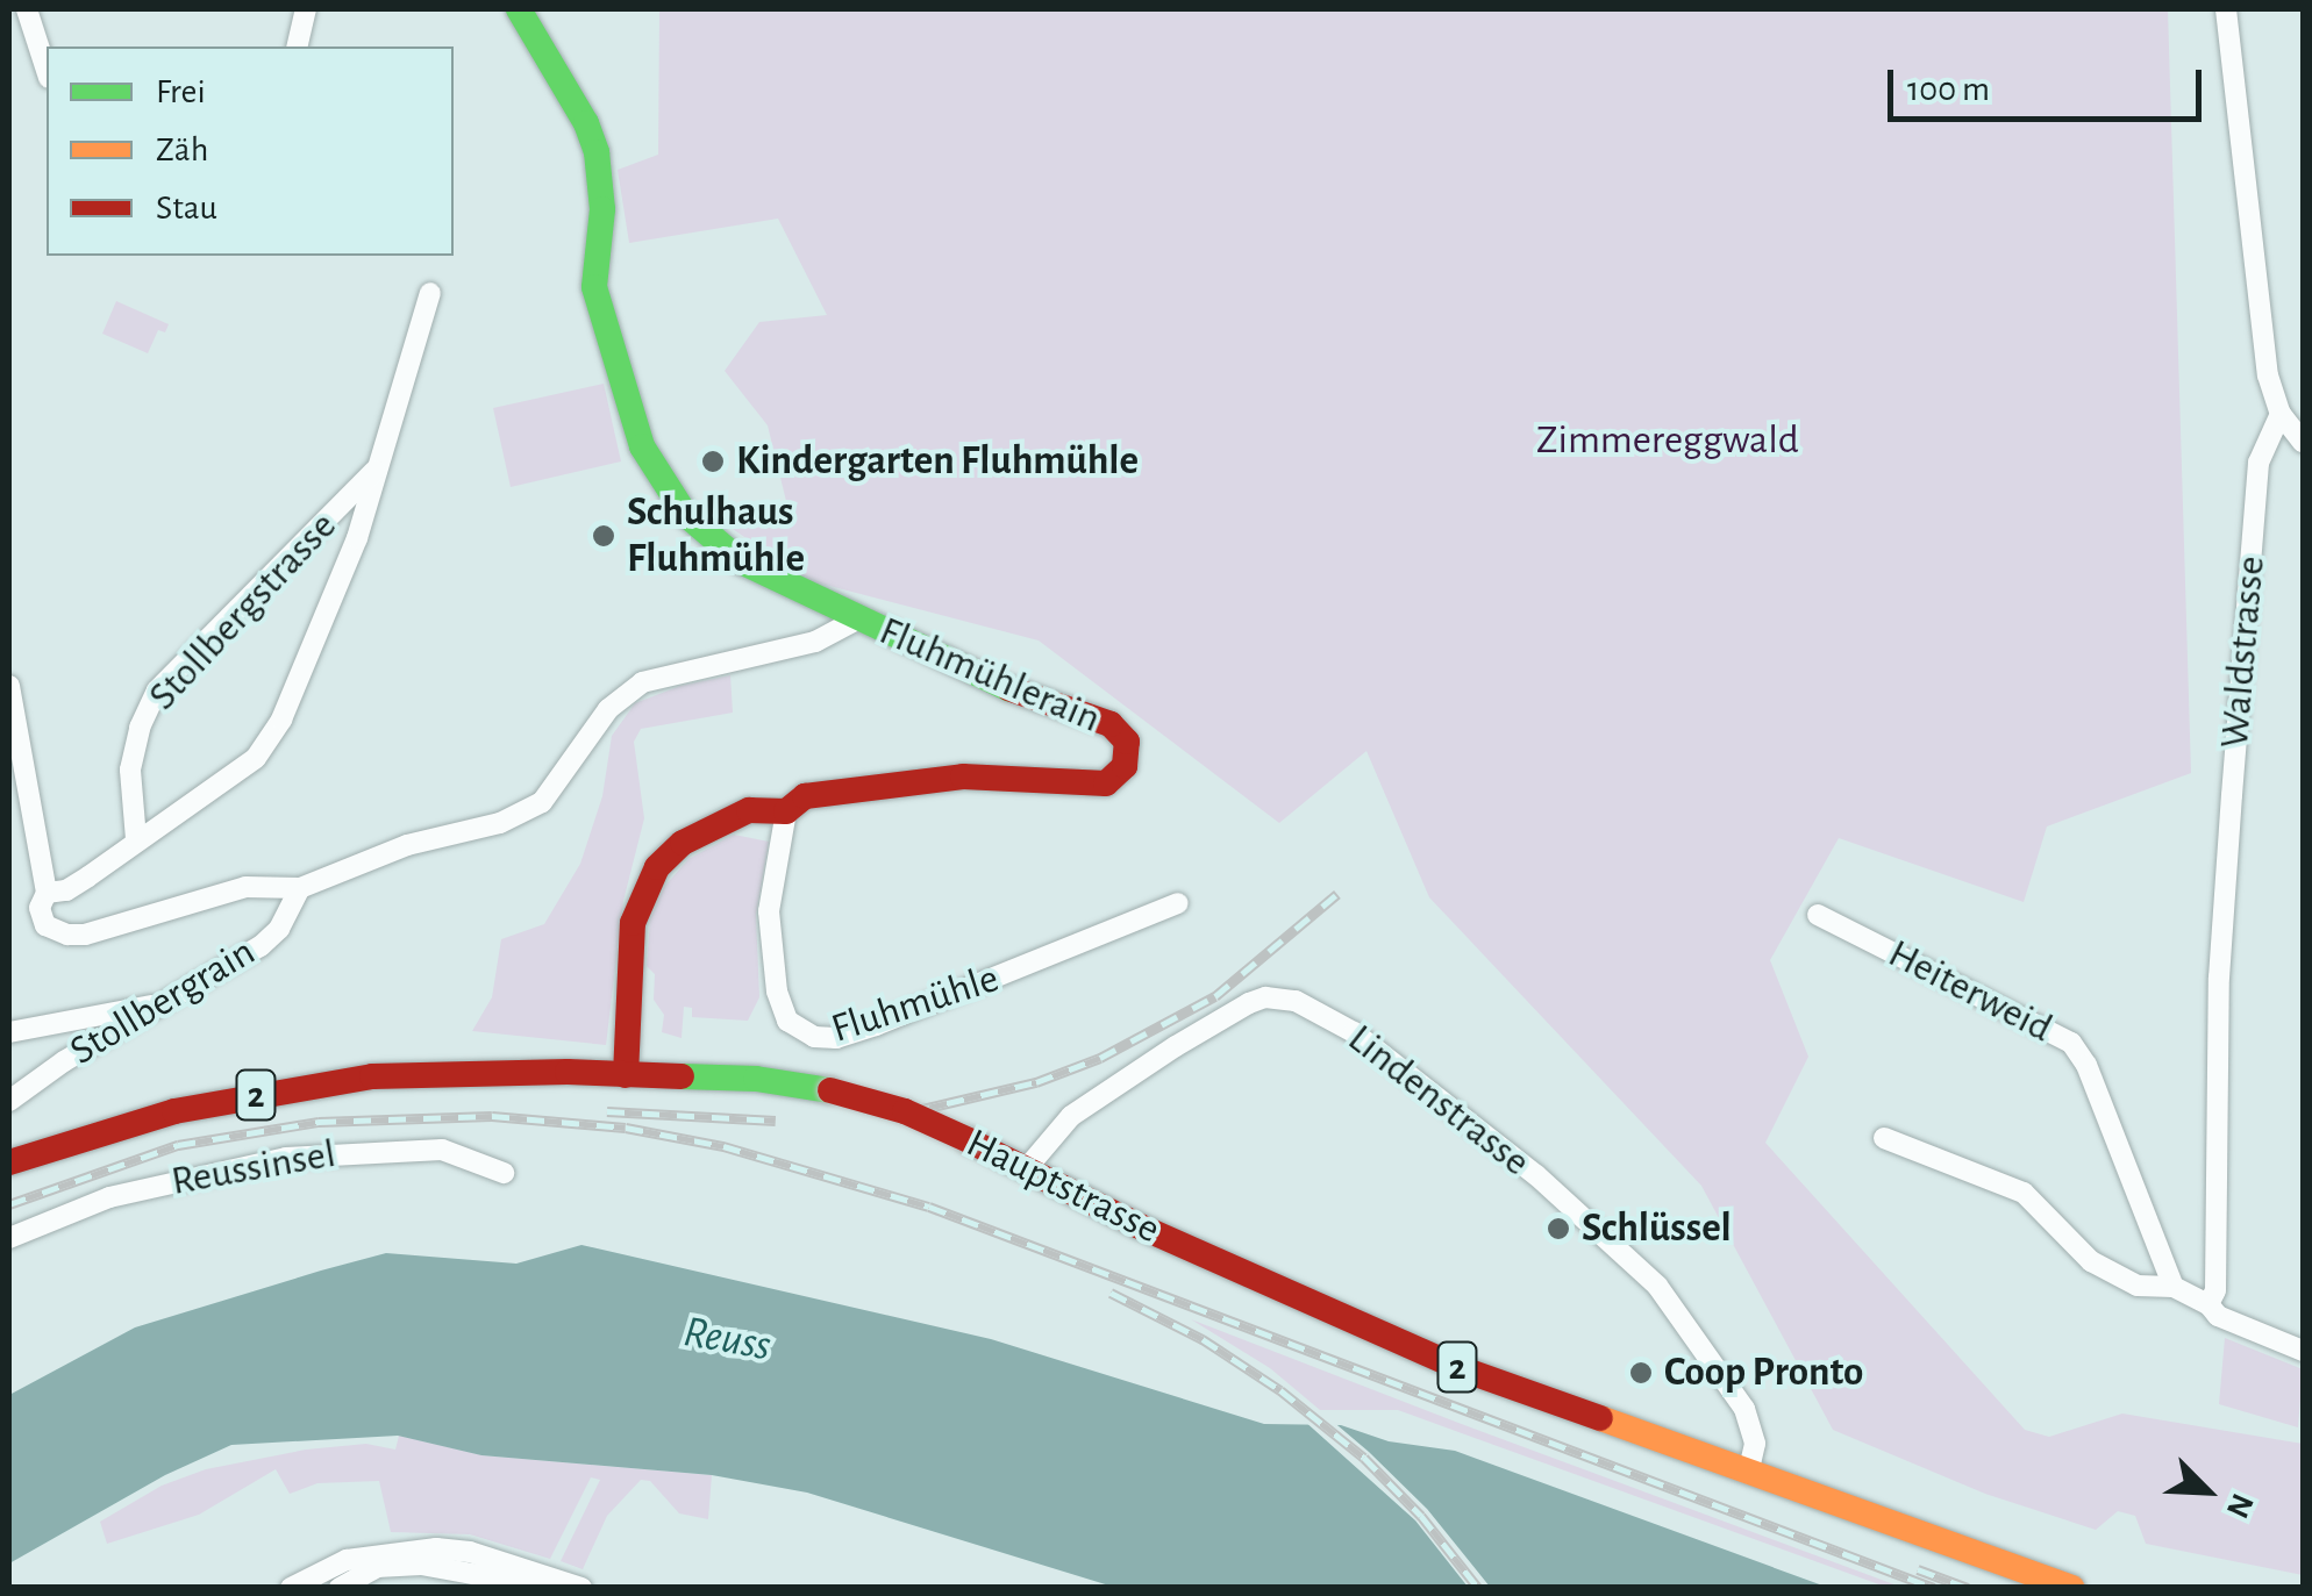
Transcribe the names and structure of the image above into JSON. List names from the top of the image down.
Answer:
{
  "streets": {
    "main road": ["Fluhmühlerain", "2", "Hauptstrasse"],
    "street": [
      "Stollbergstrasse",
      "Waldstrasse",
      "Heiterweid",
      "Stollbergrain",
      "Fluhmühle",
      "Lindenstrasse",
      "Reussinsel"
    ]
  },
  "crossings": [
    ["Stollbergstrasse", "Stollbergrain"],
    ["Fluhmühlerain", "Stollbergrain"],
    ["Fluhmühlerain", "Fluhmühle"],
    ["Fluhmühlerain", "Hauptstrasse"],
    ["Lindenstrasse", "Hauptstrasse"]
  ],
  "water": ["Reuss"],
  "parks": ["Zimmereggwald"],
  "places": [
    "Kindergarten Fluhmühle",
    "Schulhaus Fluhmühle",
    "Schlüssel",
    "Coop Pronto"
  ],
  "legend": ["Frei", "Zäh", "Stau"],
  "scale_bar": "100 m",
  "north": "bottom right"
}
